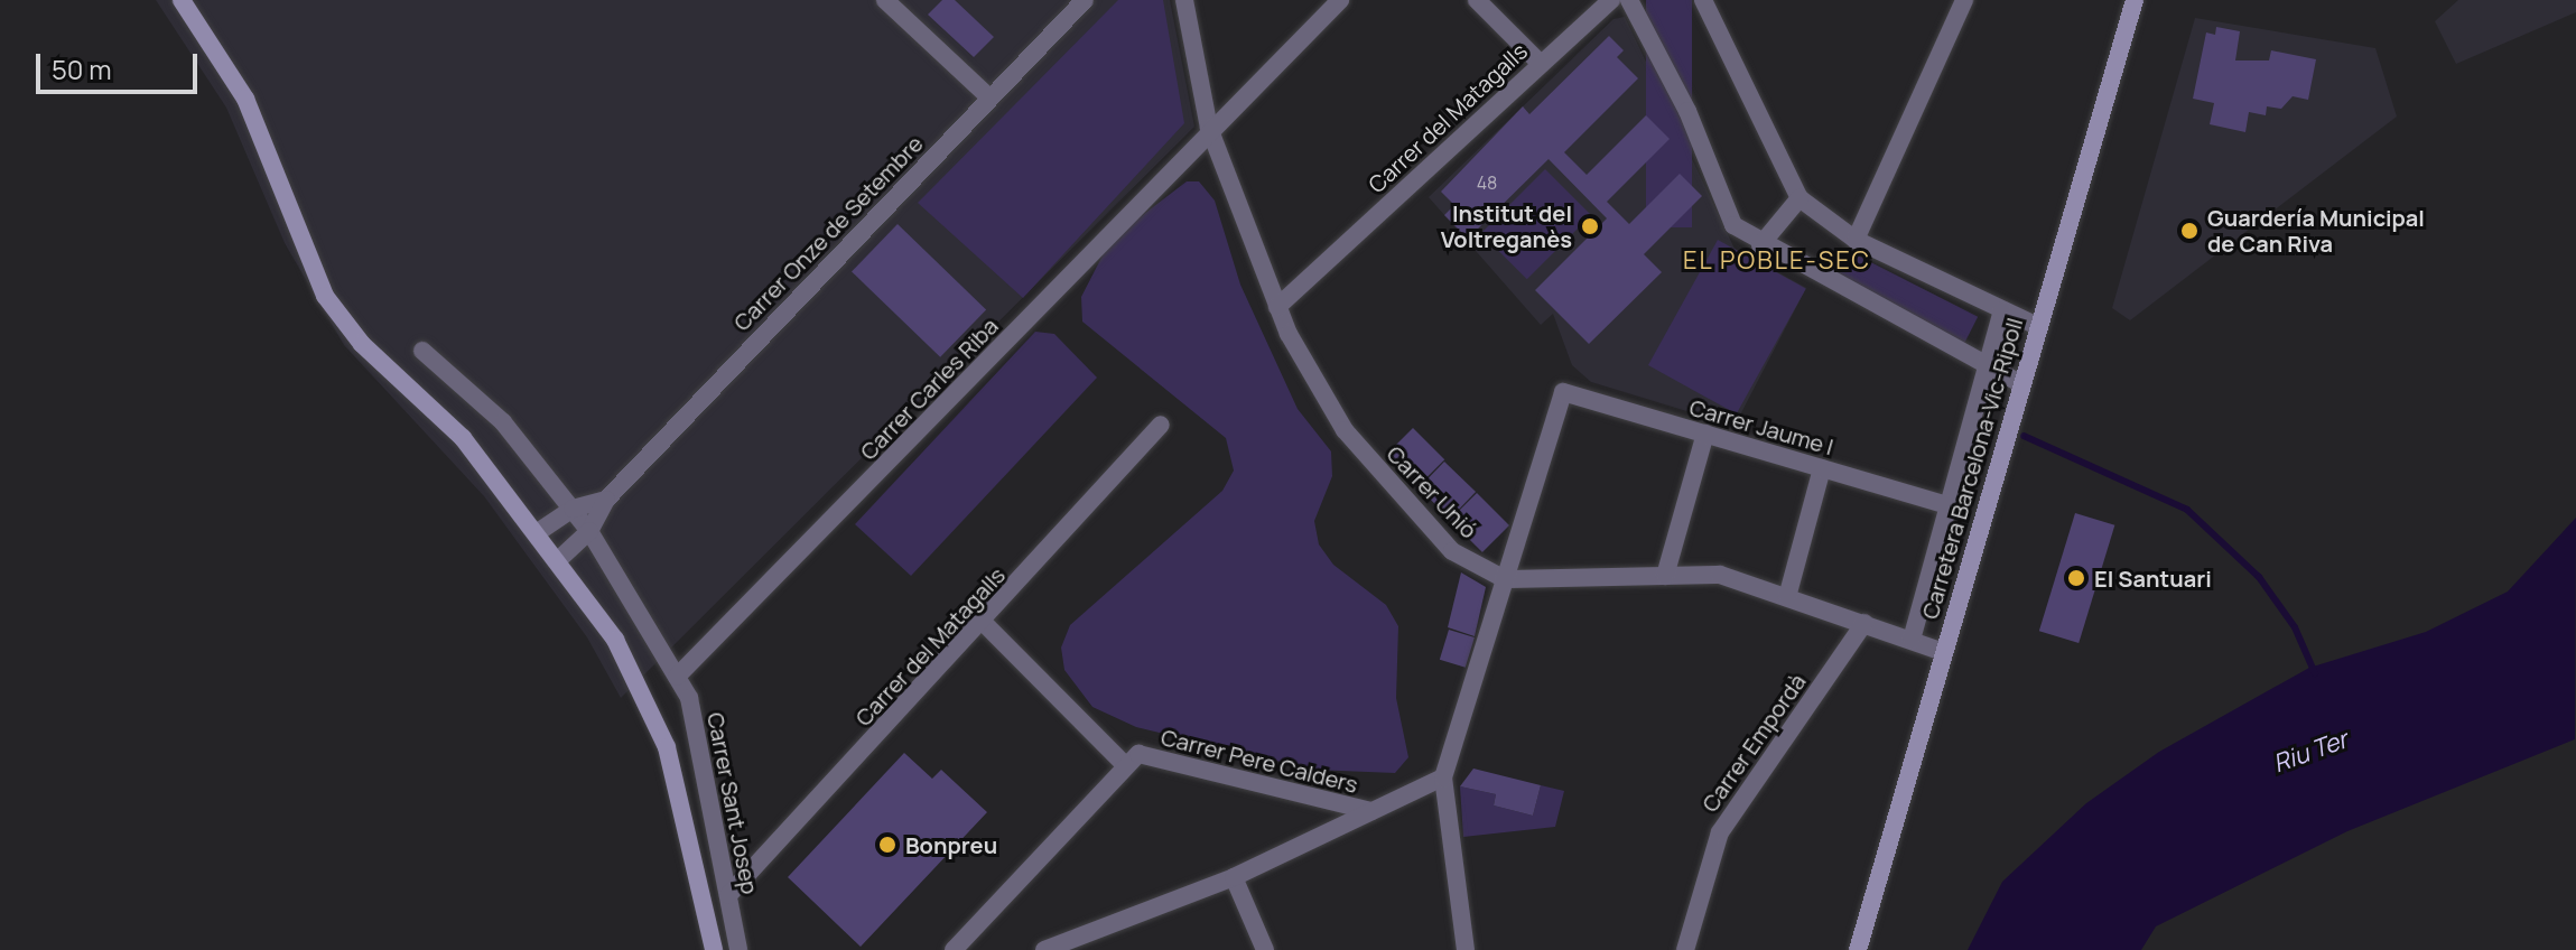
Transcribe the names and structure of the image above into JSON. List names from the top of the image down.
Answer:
{
  "streets": {
    "street": [
      "Carrer del Matagalls",
      "Carrer Onze de Setembre",
      "Carrer Carles Riba",
      "Carrer Jaume I",
      "Carretera Barcelona-Vic-Ripoll",
      "Carrer Unió",
      "Carrer Empordà",
      "Carrer Pere Calders",
      "Carrer Sant Josep"
    ]
  },
  "crossings": [
    ["Carrer del Matagalls", "Carrer Unió"],
    ["Carrer del Matagalls", "Carrer Sant Josep"],
    ["Carrer Onze de Setembre", "Carrer Sant Josep"],
    ["Carrer Carles Riba", "Carrer Unió"],
    ["Carrer Carles Riba", "Carrer Sant Josep"],
    ["Carrer Jaume I", "Carrer Unió"],
    ["Carretera Barcelona-Vic-Ripoll", "Carrer Unió"],
    ["Carrer Unió", "Carrer Empordà"]
  ],
  "districts": ["EL POBLE-SEC"],
  "water": ["Riu Ter"],
  "places": [
    "Institut del Voltreganès",
    "Guardería Municipal de Can Riva",
    "El Santuari",
    "Bonpreu"
  ],
  "house_numbers": ["48"],
  "scale_bar": "50 m"
}
